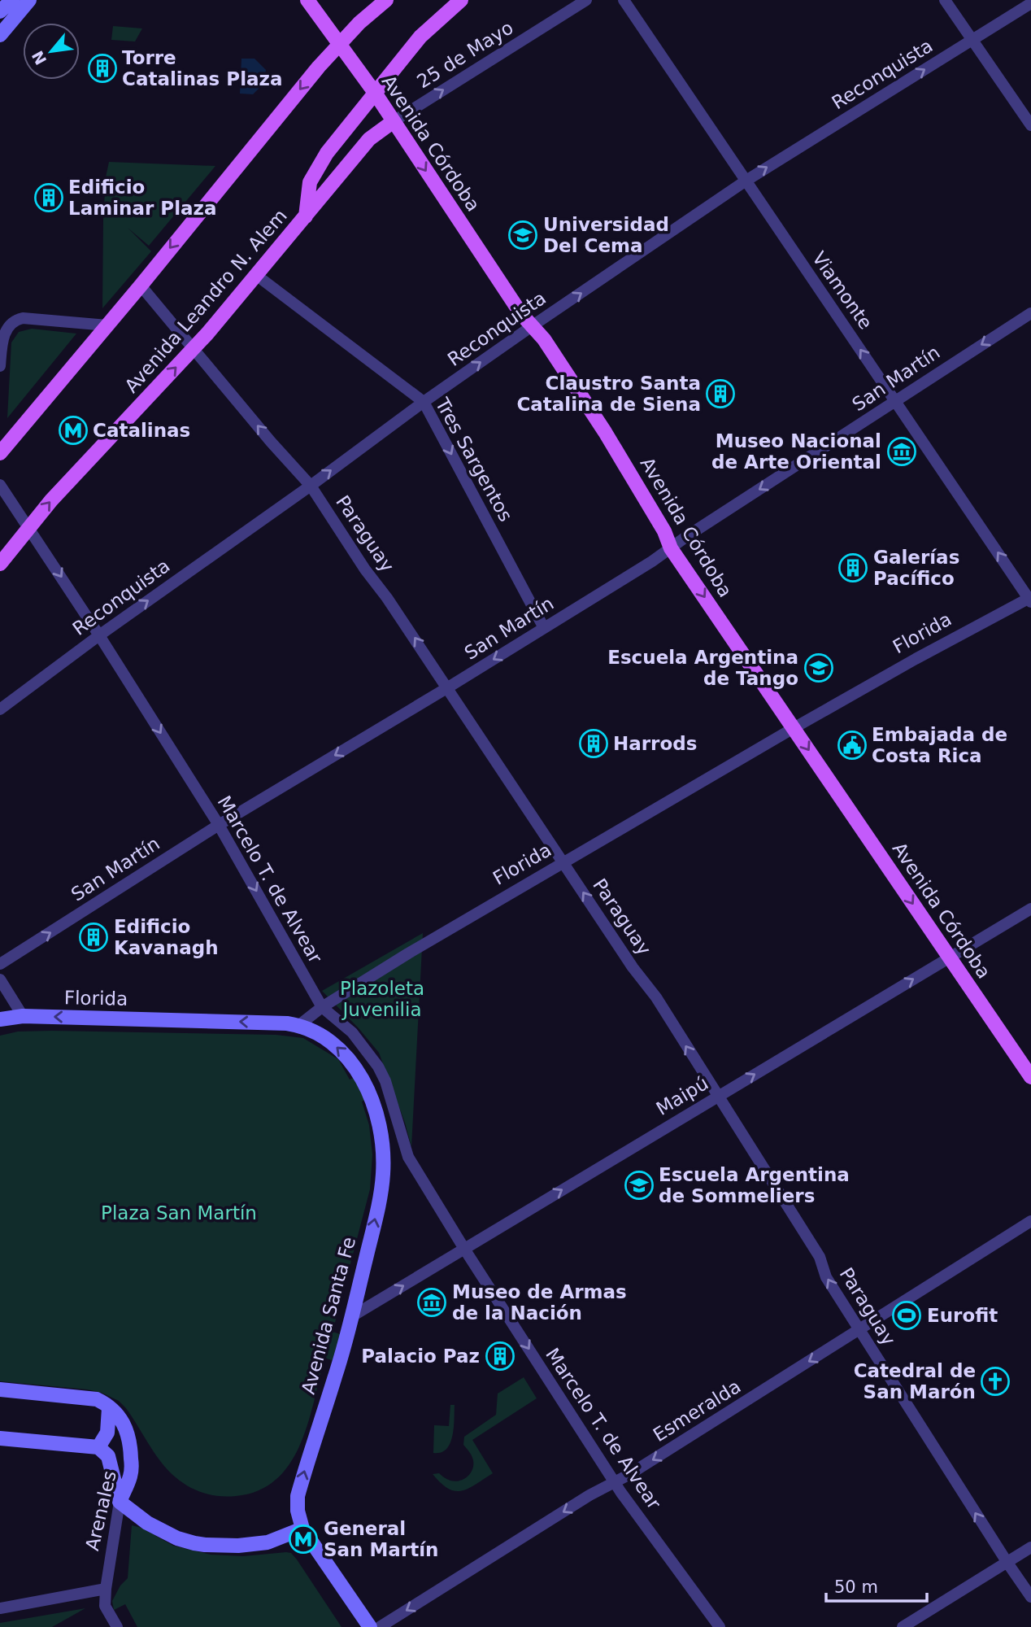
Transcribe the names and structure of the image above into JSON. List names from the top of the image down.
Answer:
{
  "streets": {
    "main road": [
      "Avenida Córdoba",
      "Avenida Leandro N. Alem",
      "Florida",
      "Avenida Santa Fe",
      "Arenales"
    ],
    "street": [
      "25 de Mayo",
      "Reconquista",
      "Viamonte",
      "San Martín",
      "Tres Sargentos",
      "Paraguay",
      "Marcelo T. de Alvear",
      "Maipú",
      "Esmeralda"
    ]
  },
  "crossings": [
    ["25 de Mayo", "Avenida Córdoba"],
    ["Reconquista", "Avenida Córdoba"],
    ["Reconquista", "Viamonte"],
    ["Reconquista", "Tres Sargentos"],
    ["Reconquista", "Paraguay"],
    ["Reconquista", "Marcelo T. de Alvear"],
    ["Avenida Córdoba", "Avenida Leandro N. Alem"],
    ["Avenida Córdoba", "San Martín"],
    ["Avenida Córdoba", "Florida"],
    ["Avenida Córdoba", "Maipú"],
    ["Viamonte", "San Martín"],
    ["Viamonte", "Florida"],
    ["Avenida Leandro N. Alem", "Tres Sargentos"],
    ["Avenida Leandro N. Alem", "Paraguay"],
    ["Avenida Leandro N. Alem", "Marcelo T. de Alvear"],
    ["San Martín", "Tres Sargentos"],
    ["San Martín", "Paraguay"],
    ["San Martín", "Marcelo T. de Alvear"],
    ["Paraguay", "Florida"],
    ["Paraguay", "Maipú"],
    ["Paraguay", "Esmeralda"],
    ["Florida", "Marcelo T. de Alvear"],
    ["Florida", "Avenida Santa Fe"],
    ["Marcelo T. de Alvear", "Maipú"],
    ["Marcelo T. de Alvear", "Esmeralda"],
    ["Maipú", "Avenida Santa Fe"]
  ],
  "one_way": [
    "25 de Mayo",
    "Reconquista",
    "Avenida Córdoba",
    "Viamonte",
    "Tres Sargentos",
    "Paraguay",
    "Marcelo T. de Alvear",
    "Maipú",
    "Avenida Santa Fe",
    "Esmeralda"
  ],
  "parks": ["Plazoleta Juvenilia", "Plaza San Martín"],
  "places": {
    "building": [
      "Torre Catalinas Plaza",
      "Edificio Laminar Plaza",
      "Claustro Santa Catalina de Siena",
      "Galerías Pacífico",
      "Harrods",
      "Edificio Kavanagh",
      "Palacio Paz"
    ],
    "school or university": ["Universidad Del Cema", "Escuela Argentina de Tango", "Escuela Argentina de Sommeliers"],
    "metro station": ["Catalinas", "General San Martín"],
    "museum": ["Museo Nacional de Arte Oriental", "Museo de Armas de la Nación"],
    "public building": ["Embajada de Costa Rica"],
    "sports": ["Eurofit"],
    "church": ["Catedral de San Marón"]
  },
  "scale_bar": "50 m",
  "north": "bottom left"
}
